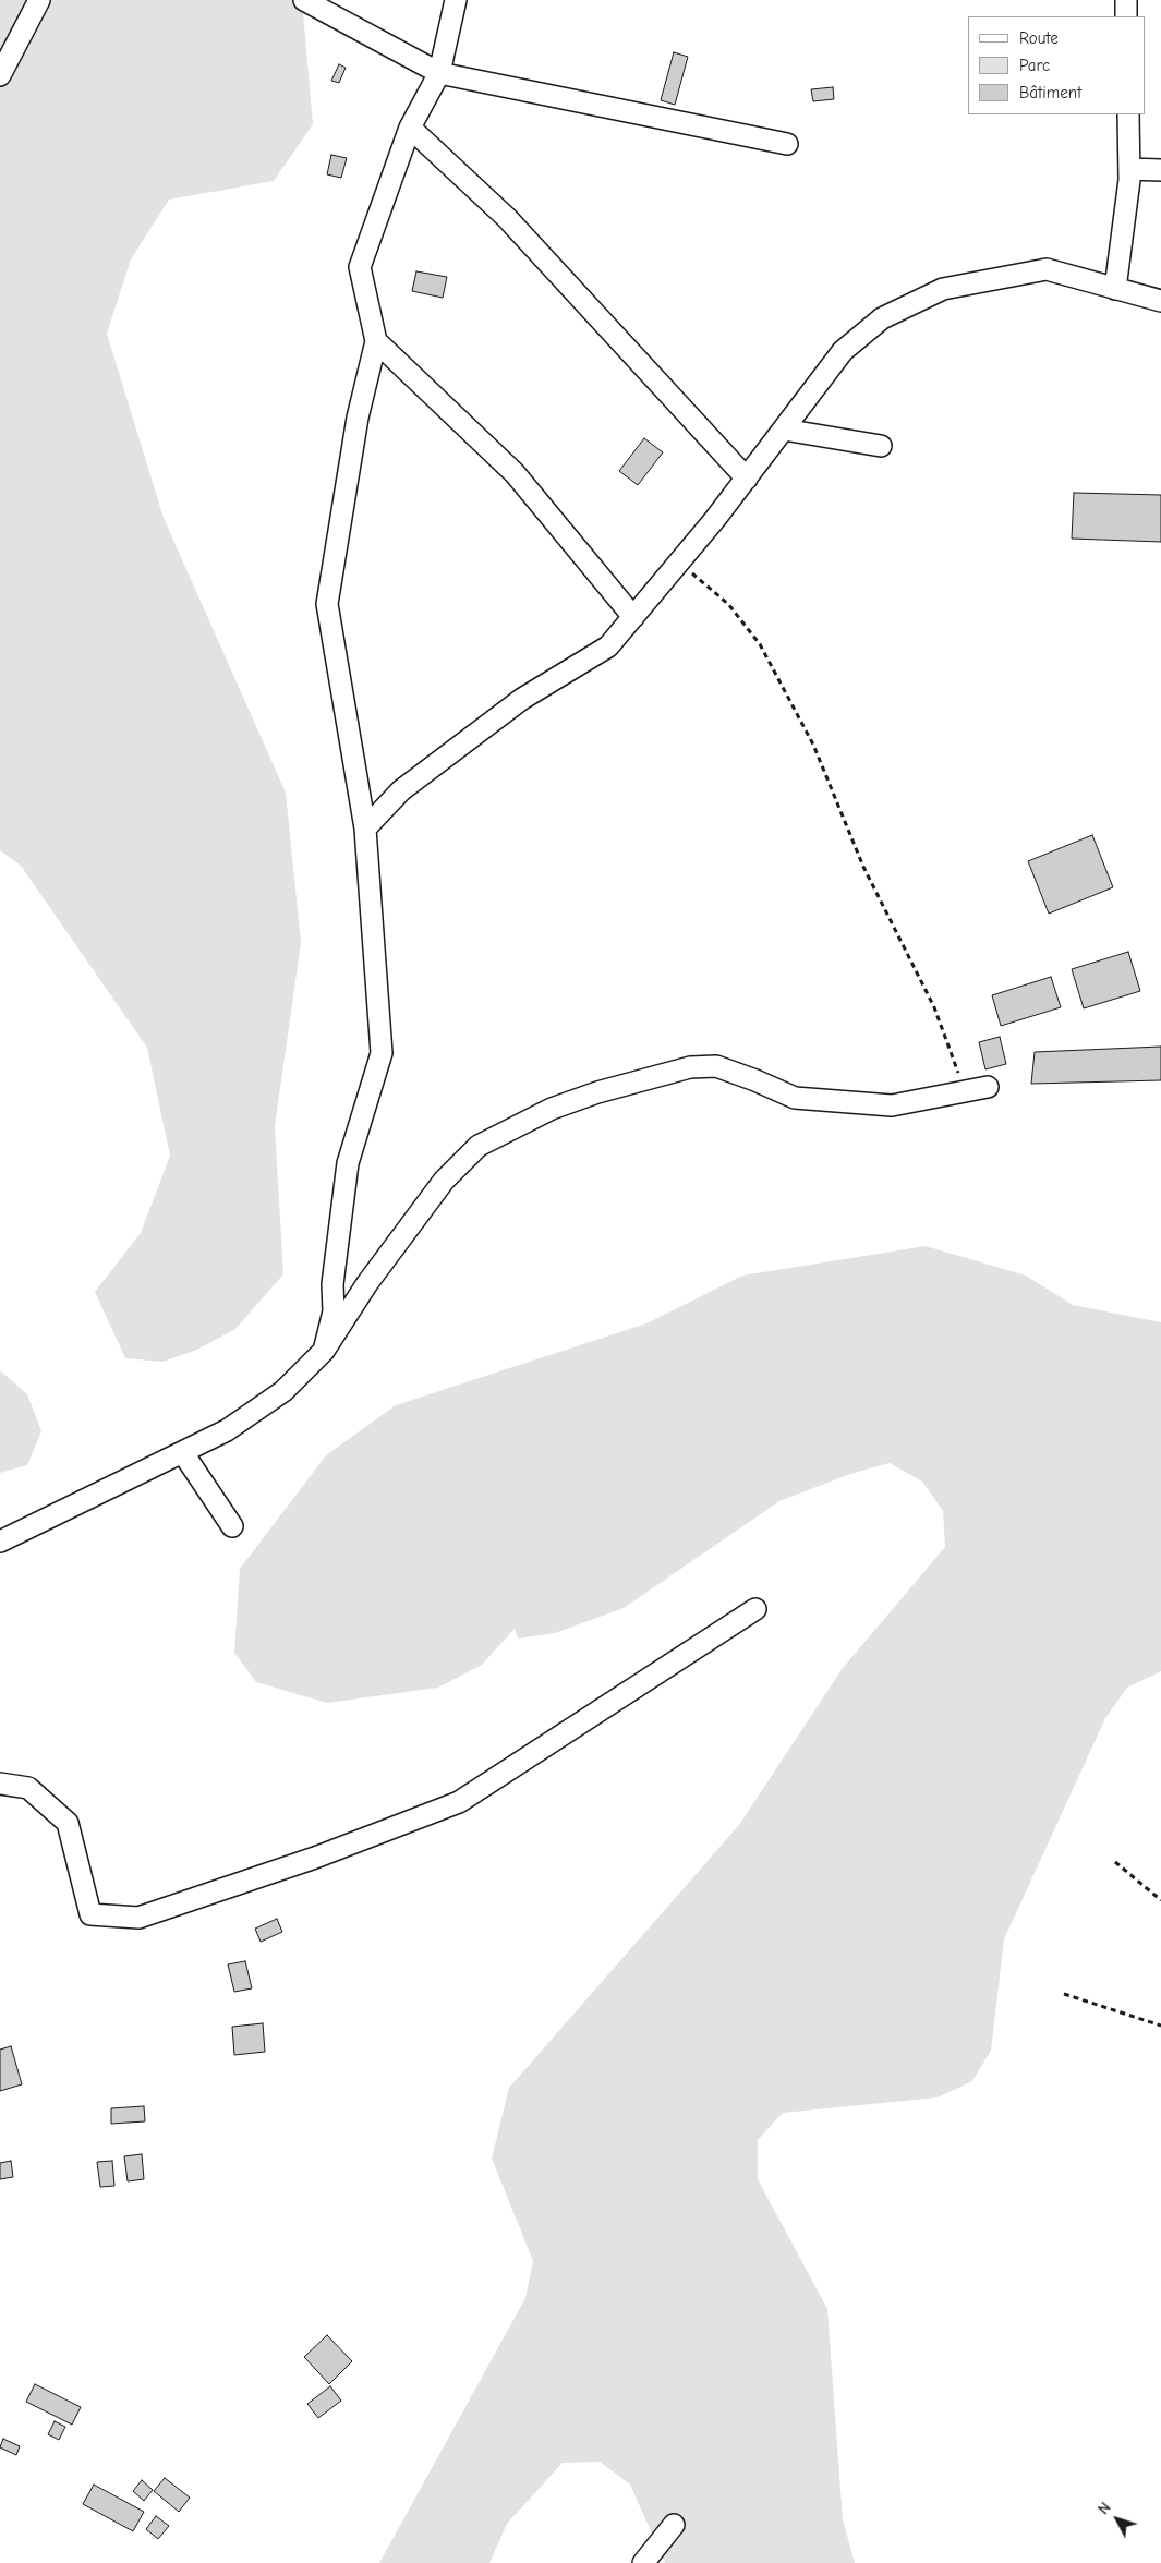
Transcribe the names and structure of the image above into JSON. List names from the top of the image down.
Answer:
{
  "legend": ["Route", "Parc", "Bâtiment"],
  "north": "top left"
}
